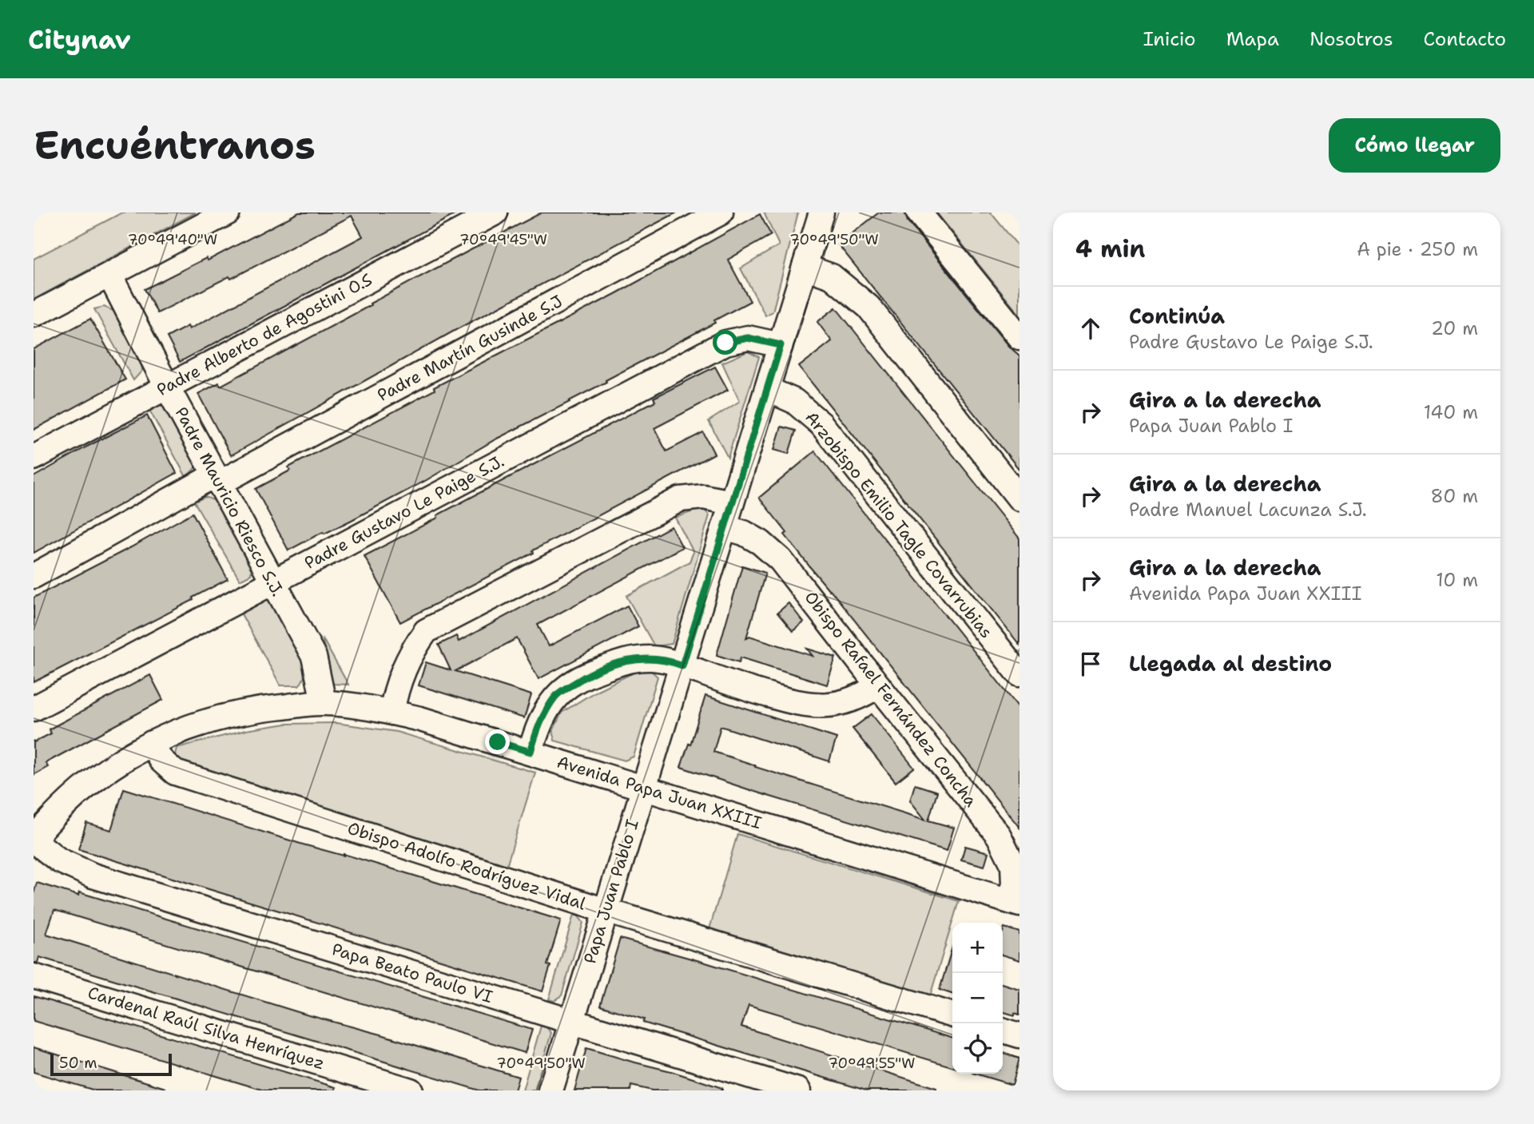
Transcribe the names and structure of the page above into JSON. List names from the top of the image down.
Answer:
{
  "streets": {
    "street": [
      "Padre Alberto de Agostini O.S",
      "Padre Martín Gusinde S.J",
      "Padre Mauricio Riesco S.J.",
      "Padre Gustavo Le Paige S.J.",
      "Arzobispo Emilio Tagle Covarrubias",
      "Obispo Rafael Fernández Concha",
      "Avenida Papa Juan XXIII",
      "Obispo Adolfo Rodríguez Vidal",
      "Papa Juan Pablo I",
      "Papa Beato Paulo VI",
      "Cardenal Raúl Silva Henríquez"
    ]
  },
  "crossings": [
    ["Padre Alberto de Agostini O.S", "Padre Mauricio Riesco S.J."],
    ["Padre Martín Gusinde S.J", "Padre Mauricio Riesco S.J."],
    ["Padre Mauricio Riesco S.J.", "Padre Gustavo Le Paige S.J."],
    ["Padre Mauricio Riesco S.J.", "Avenida Papa Juan XXIII"],
    ["Padre Gustavo Le Paige S.J.", "Papa Juan Pablo I"],
    ["Arzobispo Emilio Tagle Covarrubias", "Papa Juan Pablo I"],
    ["Obispo Rafael Fernández Concha", "Avenida Papa Juan XXIII"],
    ["Obispo Rafael Fernández Concha", "Papa Juan Pablo I"],
    ["Avenida Papa Juan XXIII", "Obispo Adolfo Rodríguez Vidal"],
    ["Avenida Papa Juan XXIII", "Papa Juan Pablo I"],
    ["Avenida Papa Juan XXIII", "Papa Beato Paulo VI"],
    ["Obispo Adolfo Rodríguez Vidal", "Papa Juan Pablo I"],
    ["Papa Juan Pablo I", "Papa Beato Paulo VI"]
  ],
  "scale_bar": "50 m",
  "page": {
    "header": "Citynav",
    "nav": [
      "Inicio",
      "Mapa",
      "Nosotros",
      "Contacto"
    ],
    "buttons": "Cómo llegar",
    "title": "Encuéntranos",
    "heading": ["4 min", "A pie · 250 m"],
    "list": [
      ["Continúa", "Padre Gustavo Le Paige S.J.", "20 m"],
      ["Gira a la derecha", "Papa Juan Pablo I", "140 m"],
      ["Gira a la derecha", "Padre Manuel Lacunza S.J.", "80 m"],
      ["Gira a la derecha", "Avenida Papa Juan XXIII", "10 m"],
      "Llegada al destino"
    ],
    "map_buttons": ["+", "−"],
    "scale": "50 m"
  },
  "coordinates": [
    "70°49'40\"W",
    "70°49'45\"W",
    "70°49'50\"W",
    "70°49'55\"W"
  ]
}
